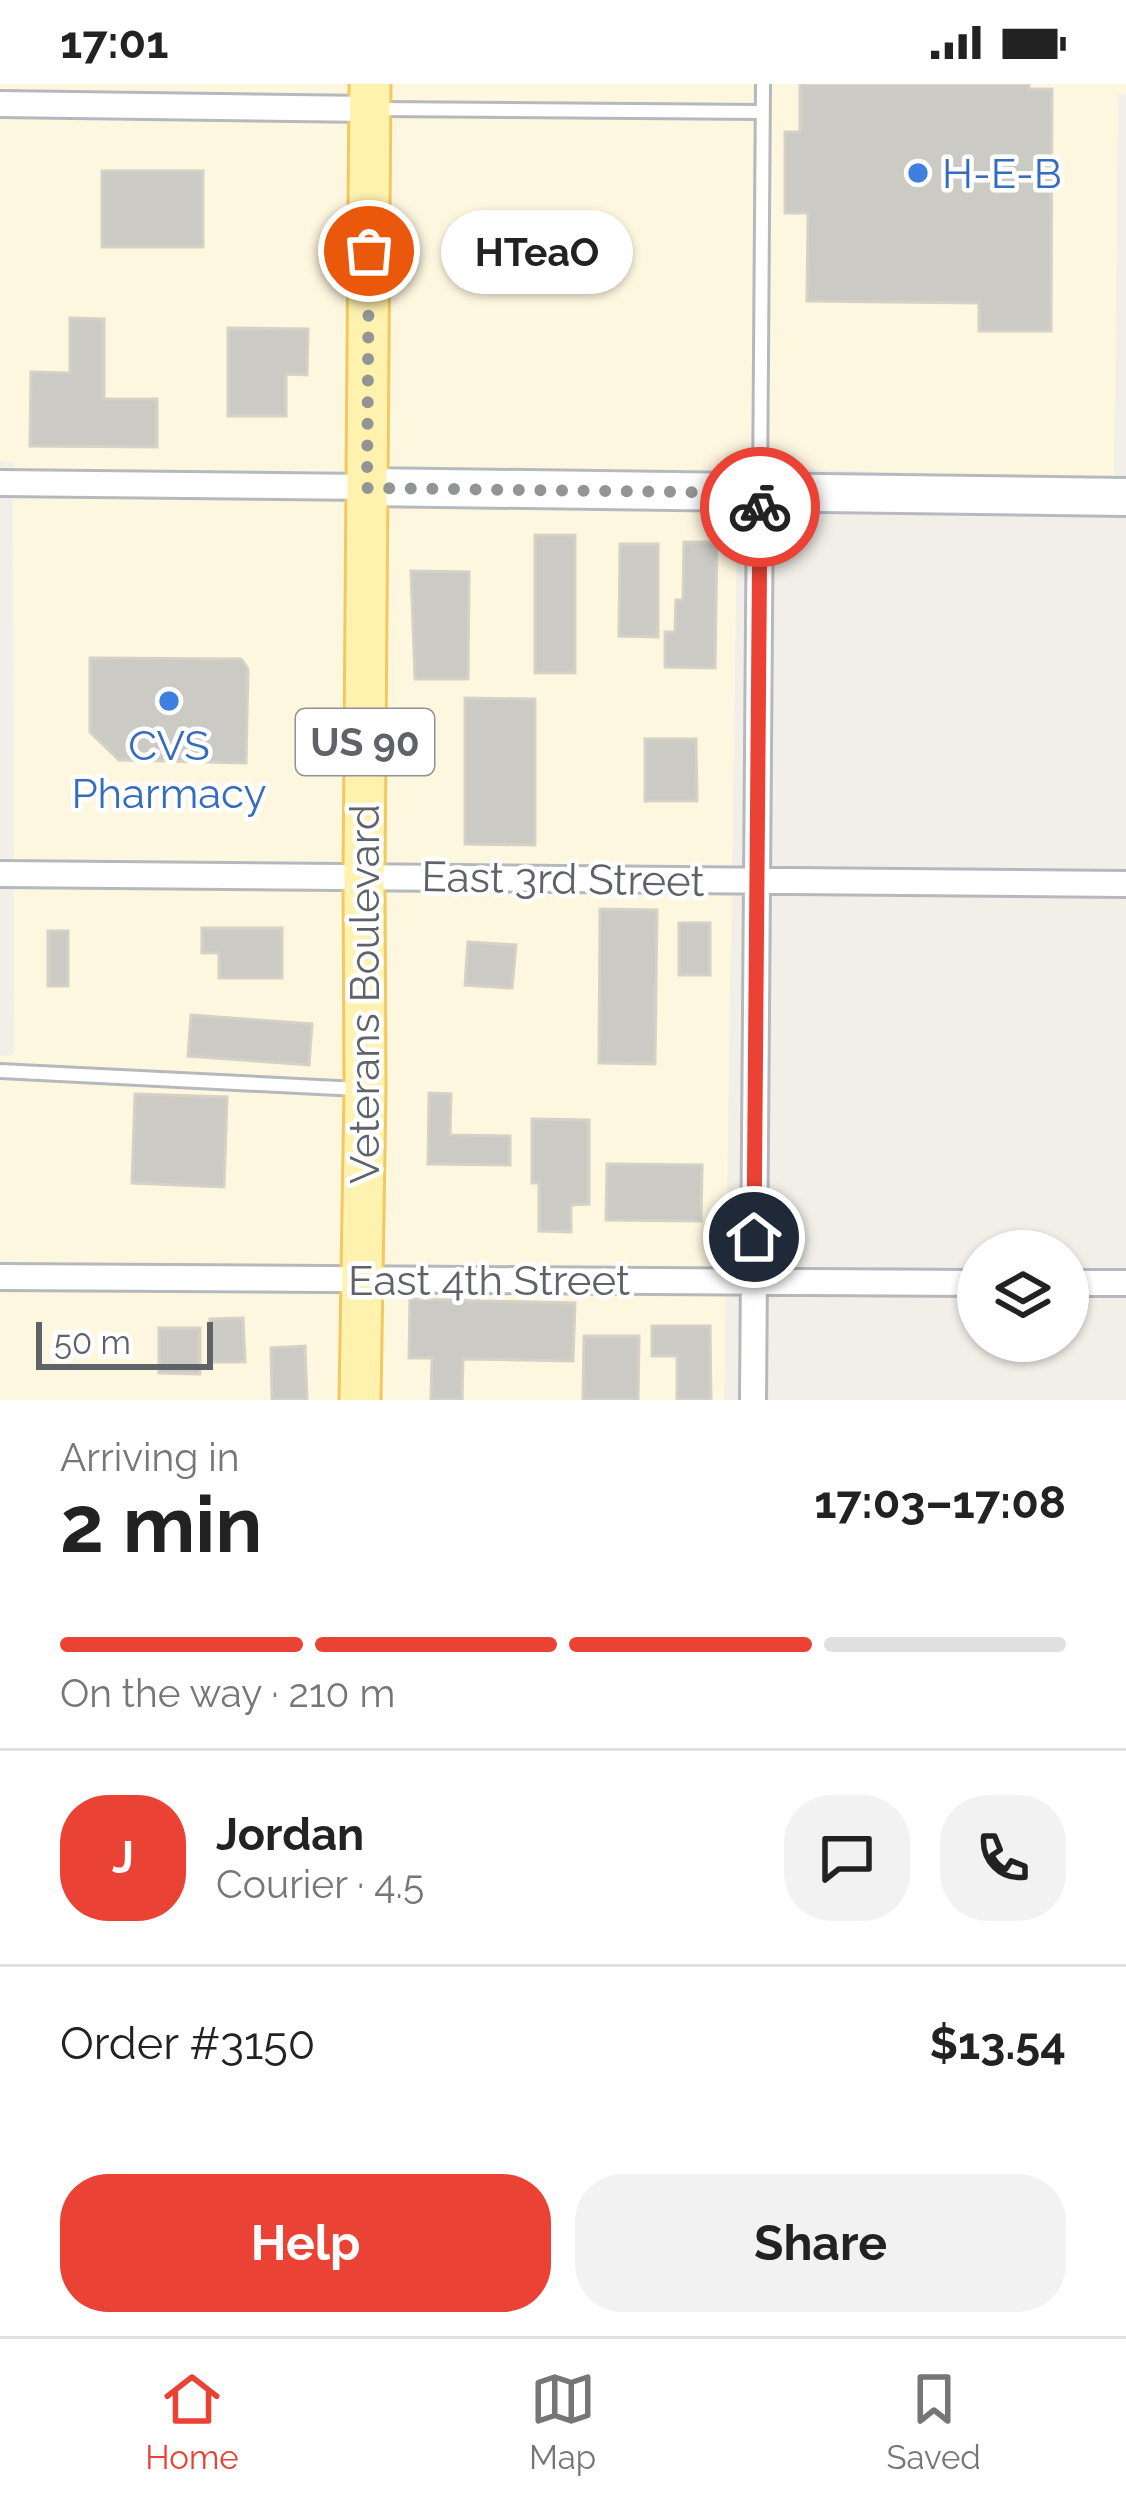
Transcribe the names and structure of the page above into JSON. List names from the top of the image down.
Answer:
{
  "streets": {
    "main road": ["US 90", "Veterans Boulevard"],
    "street": ["East 3rd Street", "East 4th Street"]
  },
  "crossings": [
    ["East 3rd Street", "Veterans Boulevard"],
    ["Veterans Boulevard", "East 4th Street"]
  ],
  "places": ["H-E-B", "HTeaO", "CVS Pharmacy"],
  "scale_bar": "50 m",
  "page": {
    "status": "17:01",
    "bubble": "HTeaO",
    "scale": "50 m",
    "heading": ["2 min", "Arriving in", "17:03–17:08"],
    "panel": [
      "Jordan",
      "Courier · 4.5",
      "Order #3150",
      "$13.54"
    ],
    "bar": "On the way · 210 m",
    "round": "J",
    "buttons": ["Help", "Share"],
    "tabs": ["Home", "Map", "Saved"]
  }
}
